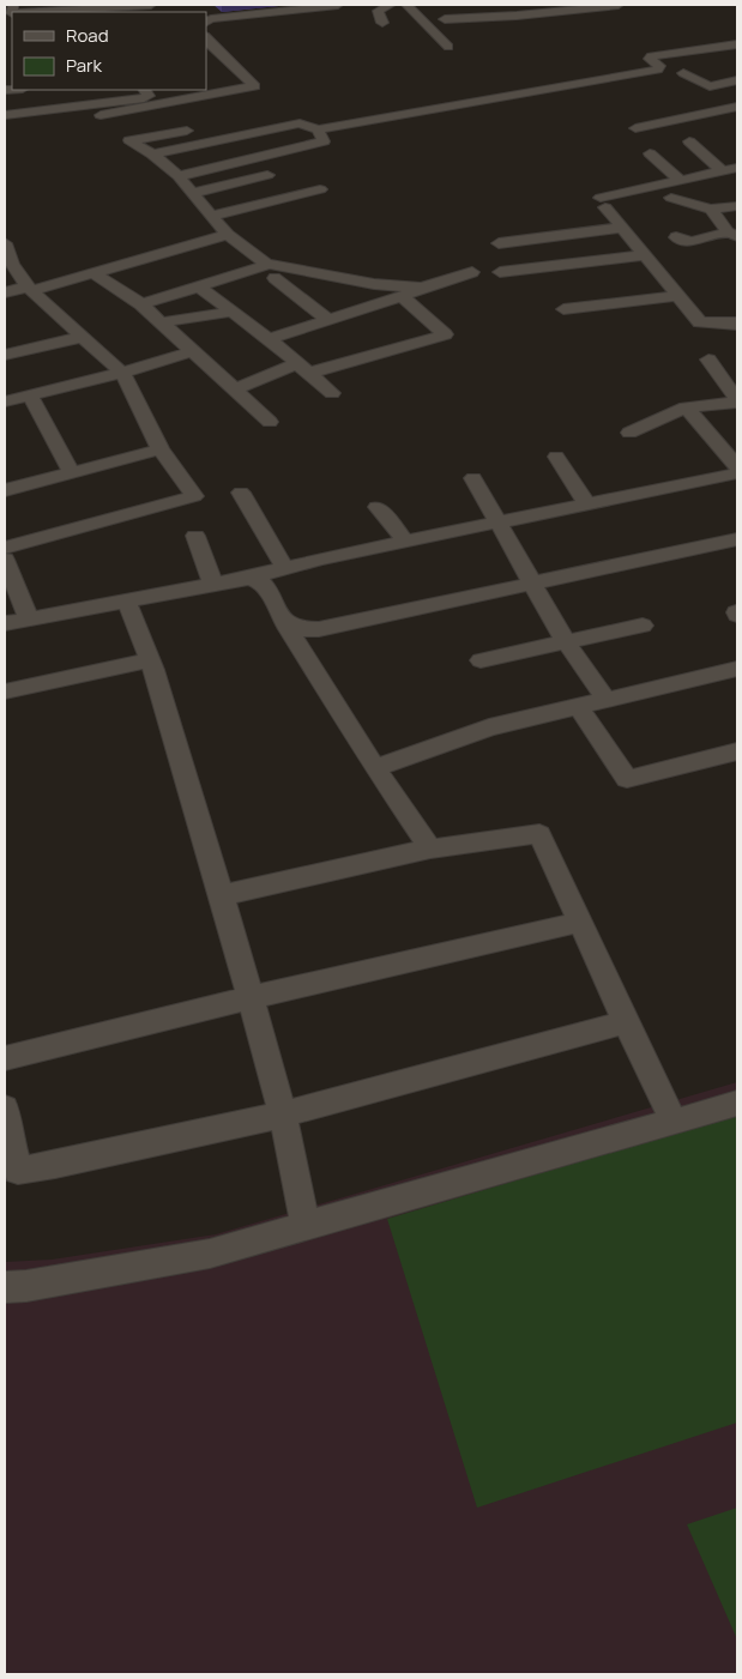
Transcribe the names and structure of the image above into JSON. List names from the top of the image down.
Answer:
{
  "legend": ["Road", "Park"]
}
